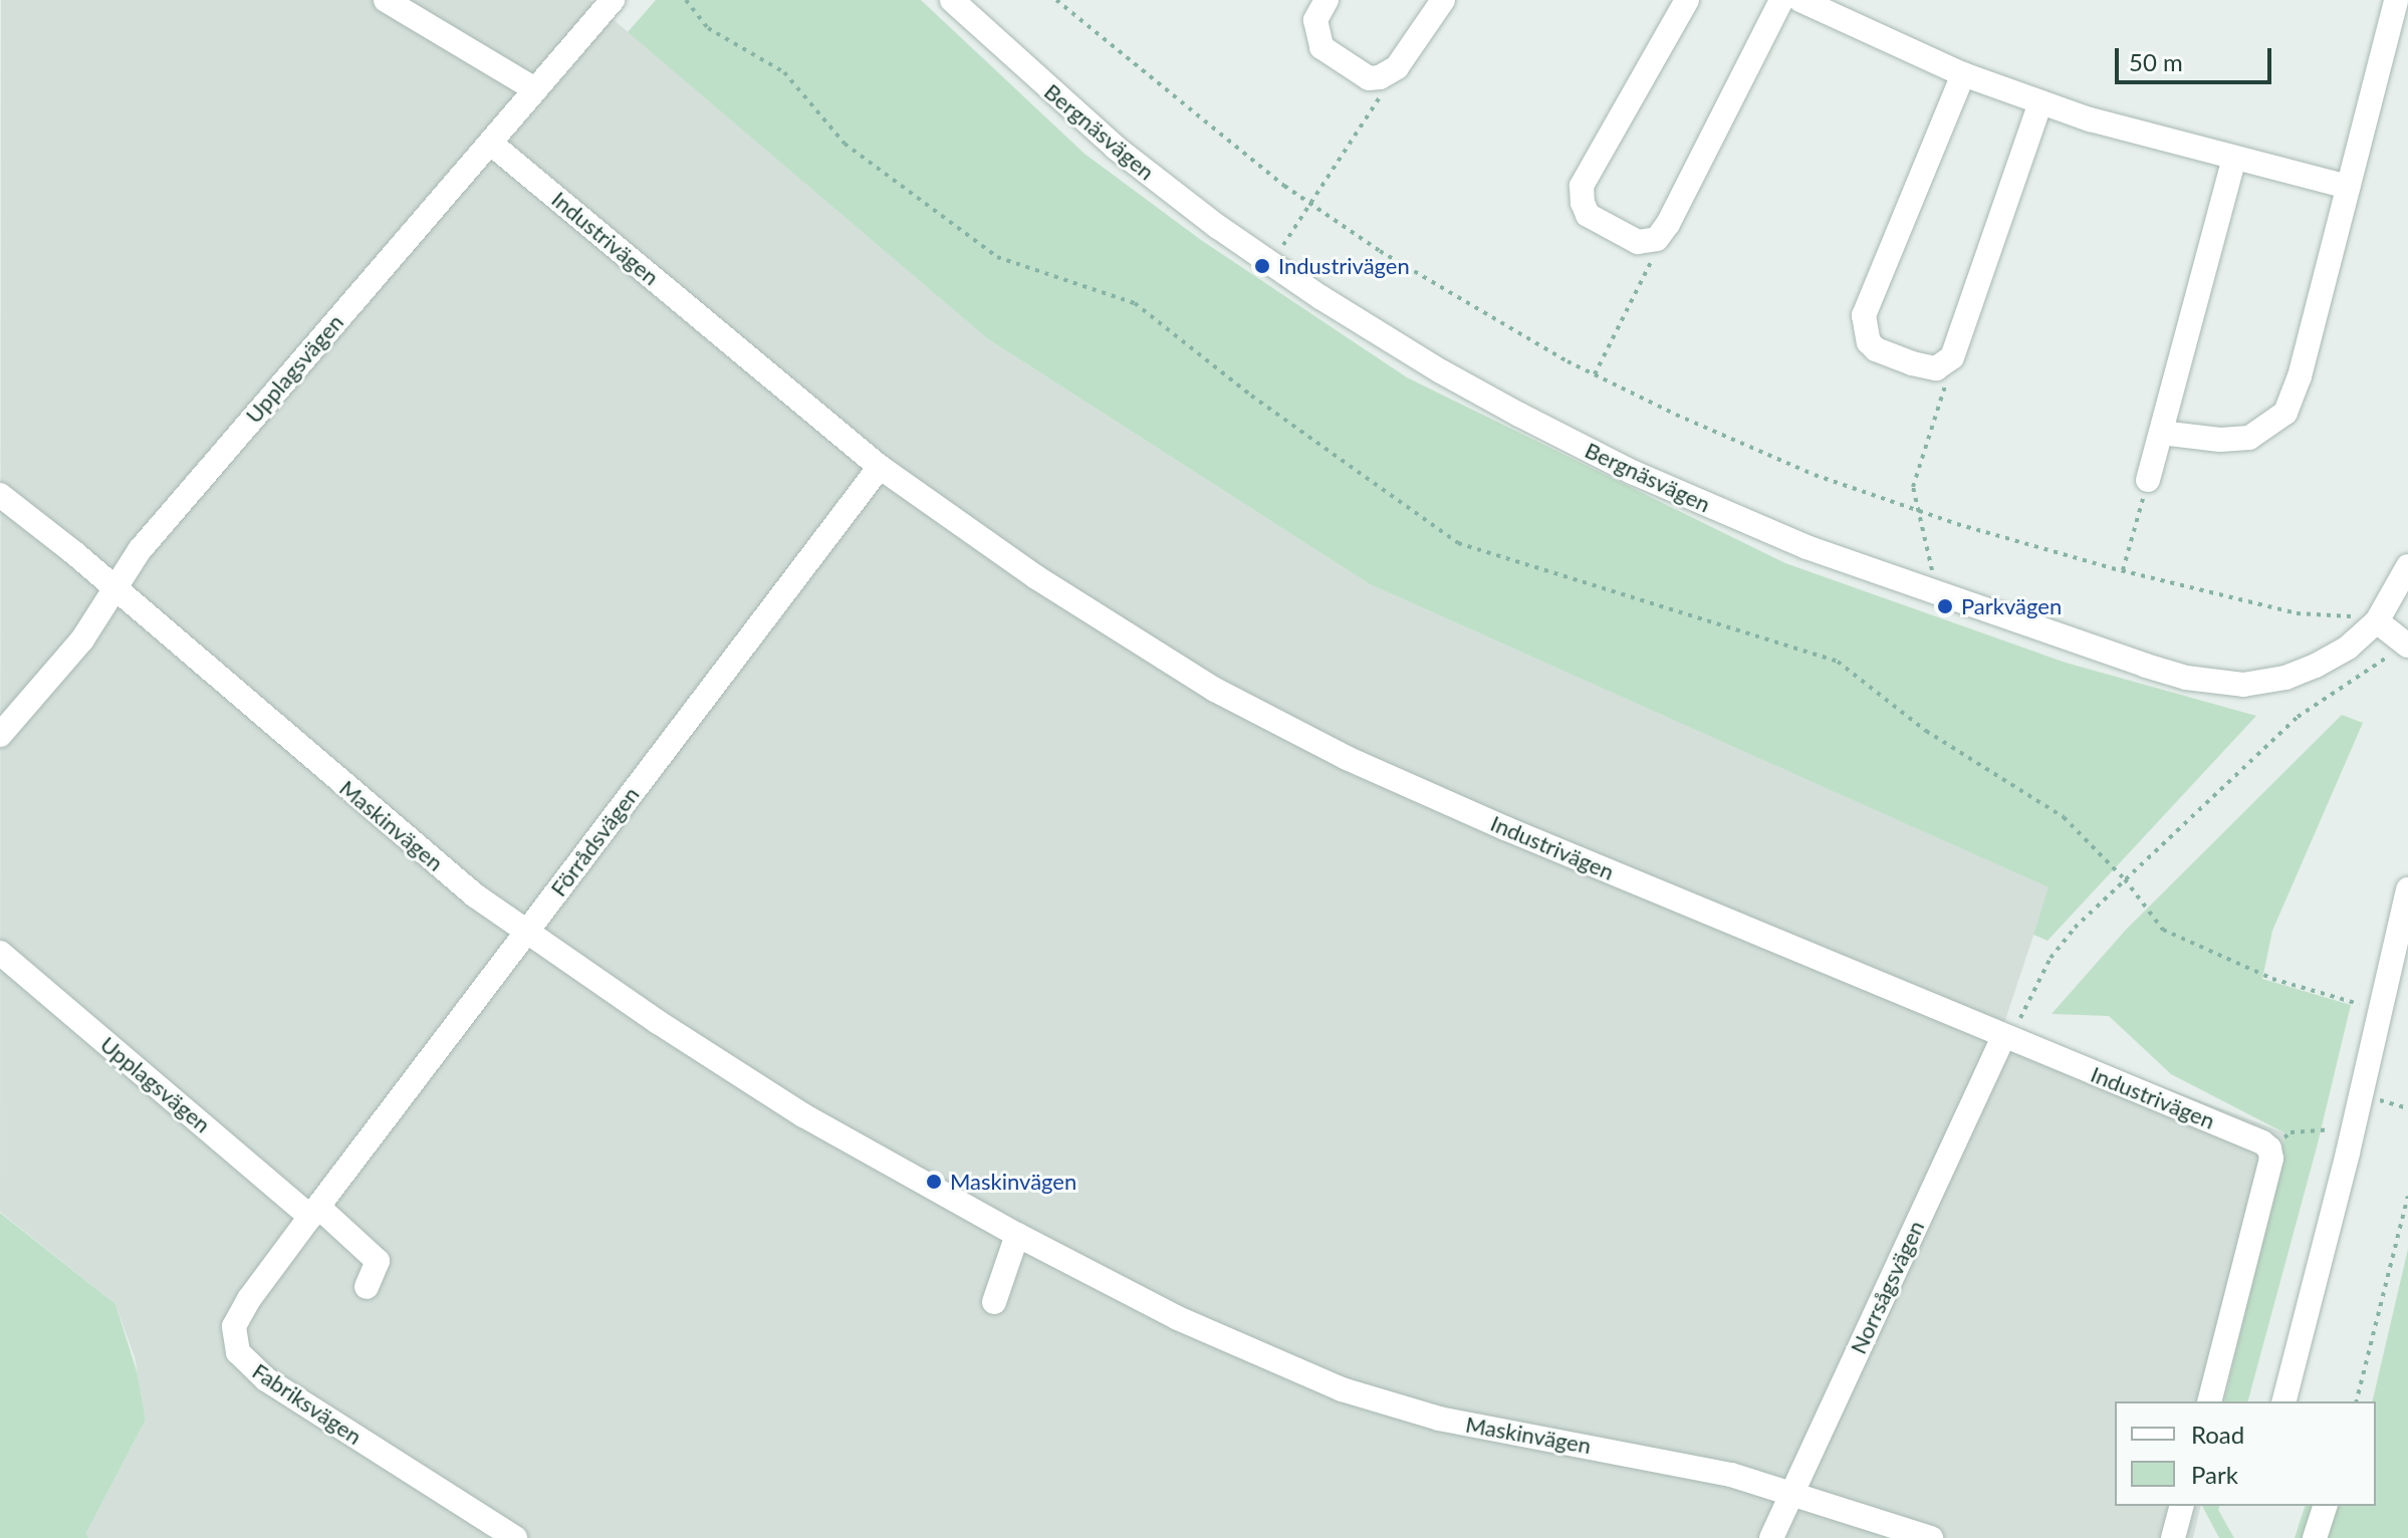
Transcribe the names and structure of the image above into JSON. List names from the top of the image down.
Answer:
{
  "streets": {
    "street": [
      "Bergnäsvägen",
      "Industrivägen",
      "Upplagsvägen",
      "Maskinvägen",
      "Förrådsvägen",
      "Norrsågsvägen",
      "Fabriksvägen"
    ]
  },
  "crossings": [
    ["Industrivägen", "Upplagsvägen"],
    ["Industrivägen", "Förrådsvägen"],
    ["Industrivägen", "Norrsågsvägen"],
    ["Upplagsvägen", "Maskinvägen"],
    ["Upplagsvägen", "Förrådsvägen"],
    ["Upplagsvägen", "Fabriksvägen"],
    ["Maskinvägen", "Förrådsvägen"],
    ["Maskinvägen", "Norrsågsvägen"],
    ["Förrådsvägen", "Fabriksvägen"]
  ],
  "places": ["Industrivägen", "Parkvägen", "Maskinvägen"],
  "legend": ["Road", "Park"],
  "scale_bar": "50 m"
}
